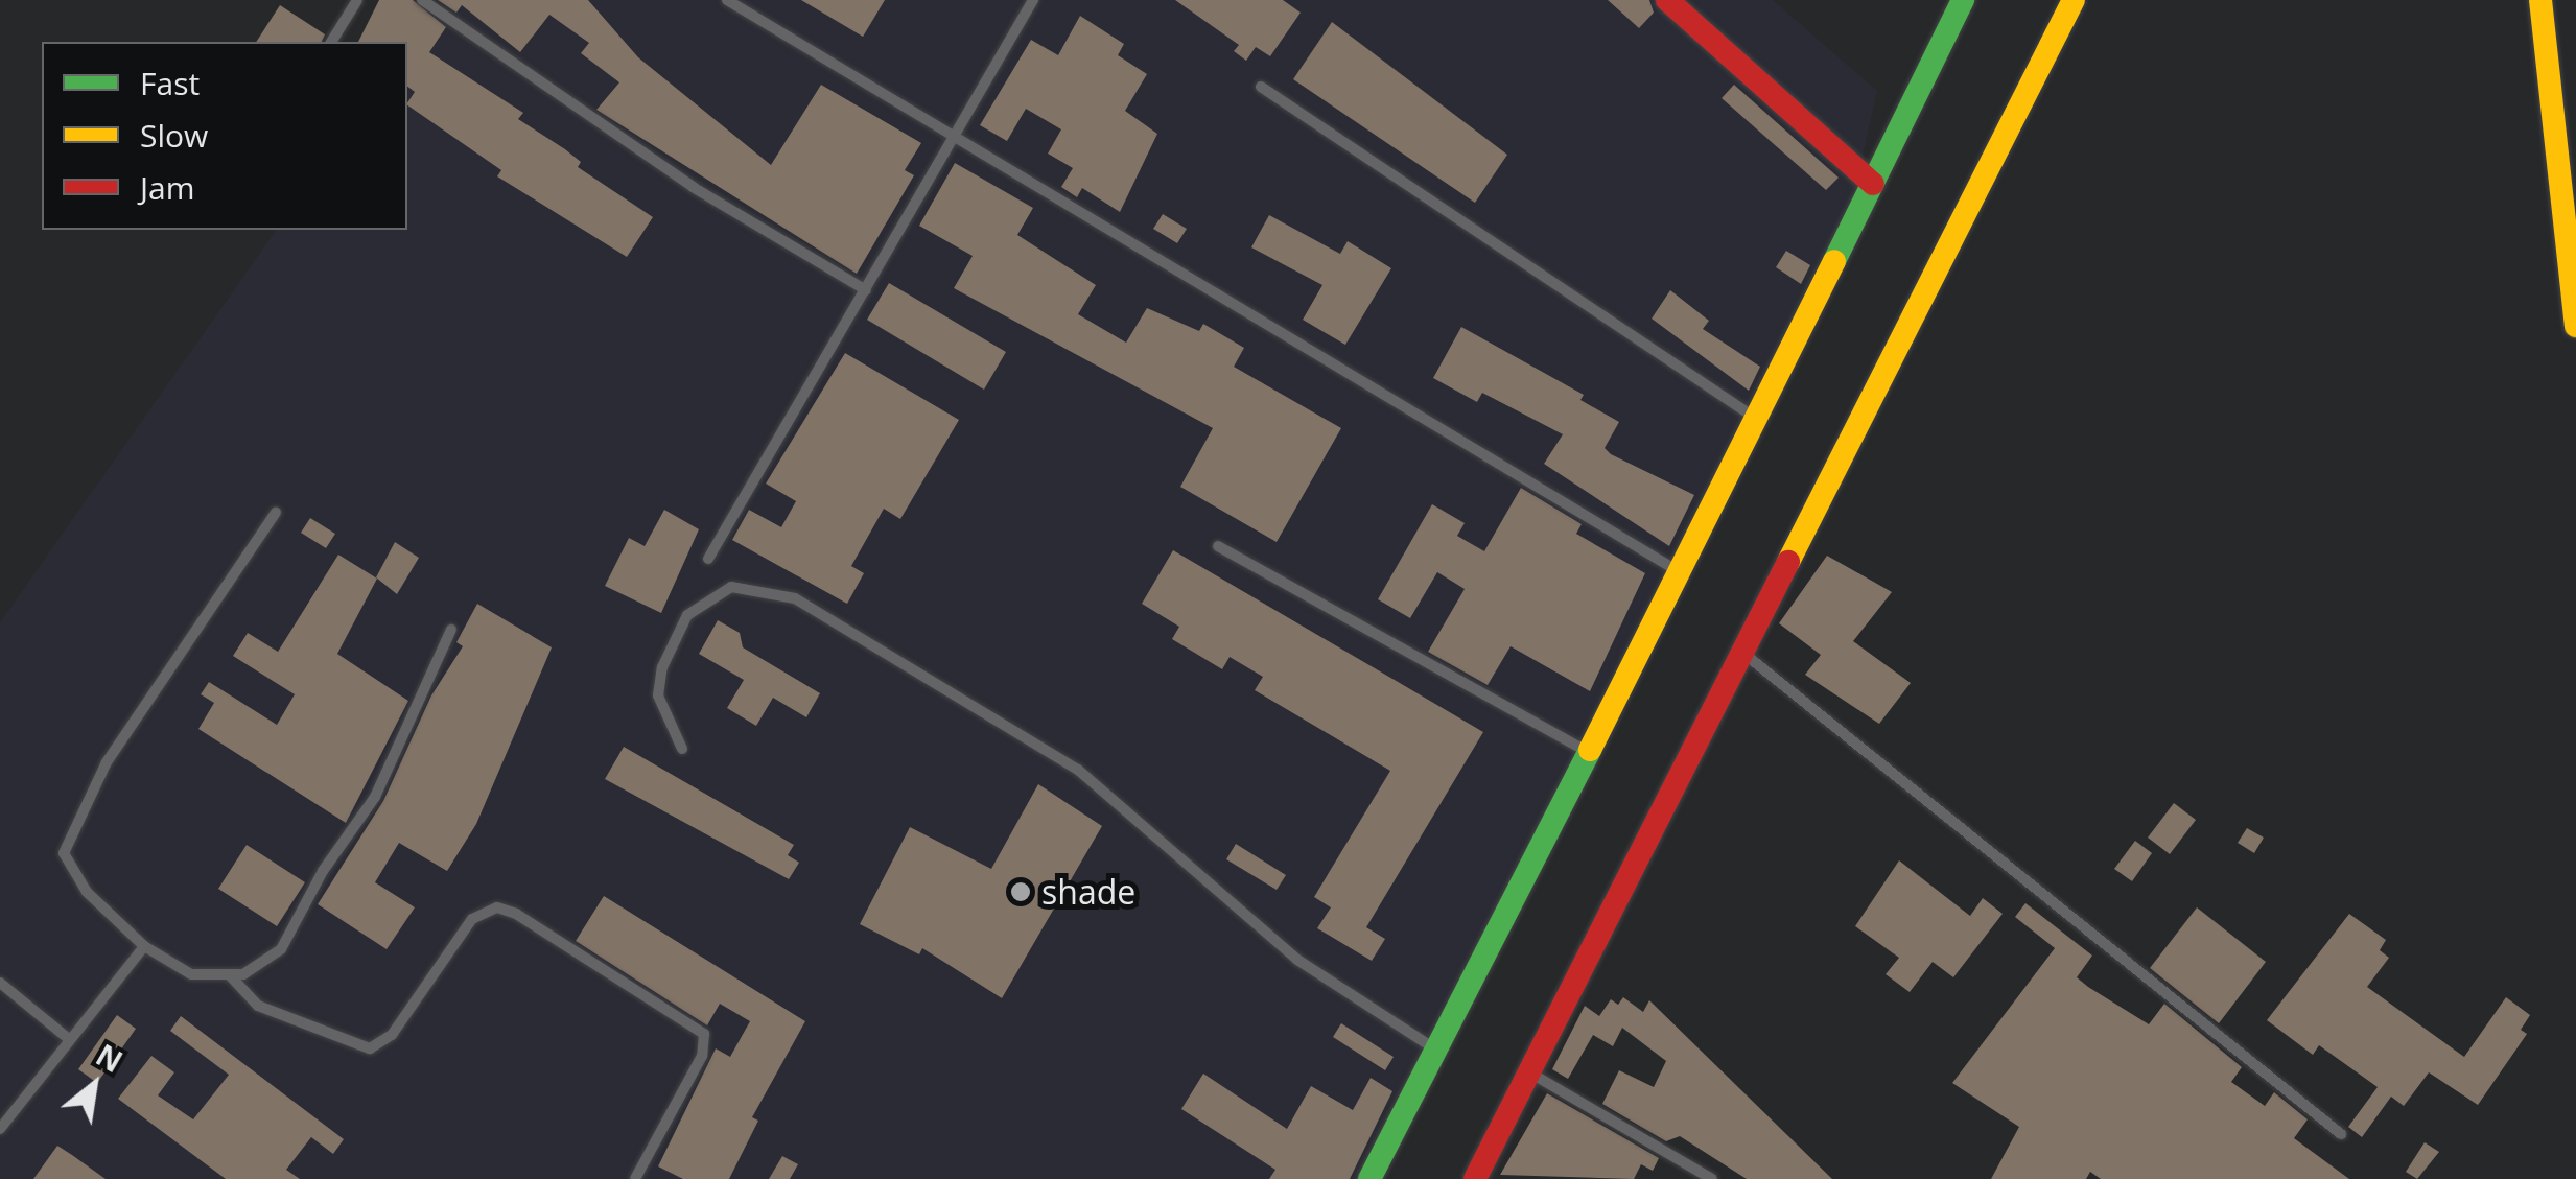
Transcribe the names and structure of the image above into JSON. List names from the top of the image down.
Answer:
{
  "places": ["shade"],
  "legend": ["Fast", "Slow", "Jam"],
  "north": "top right"
}
